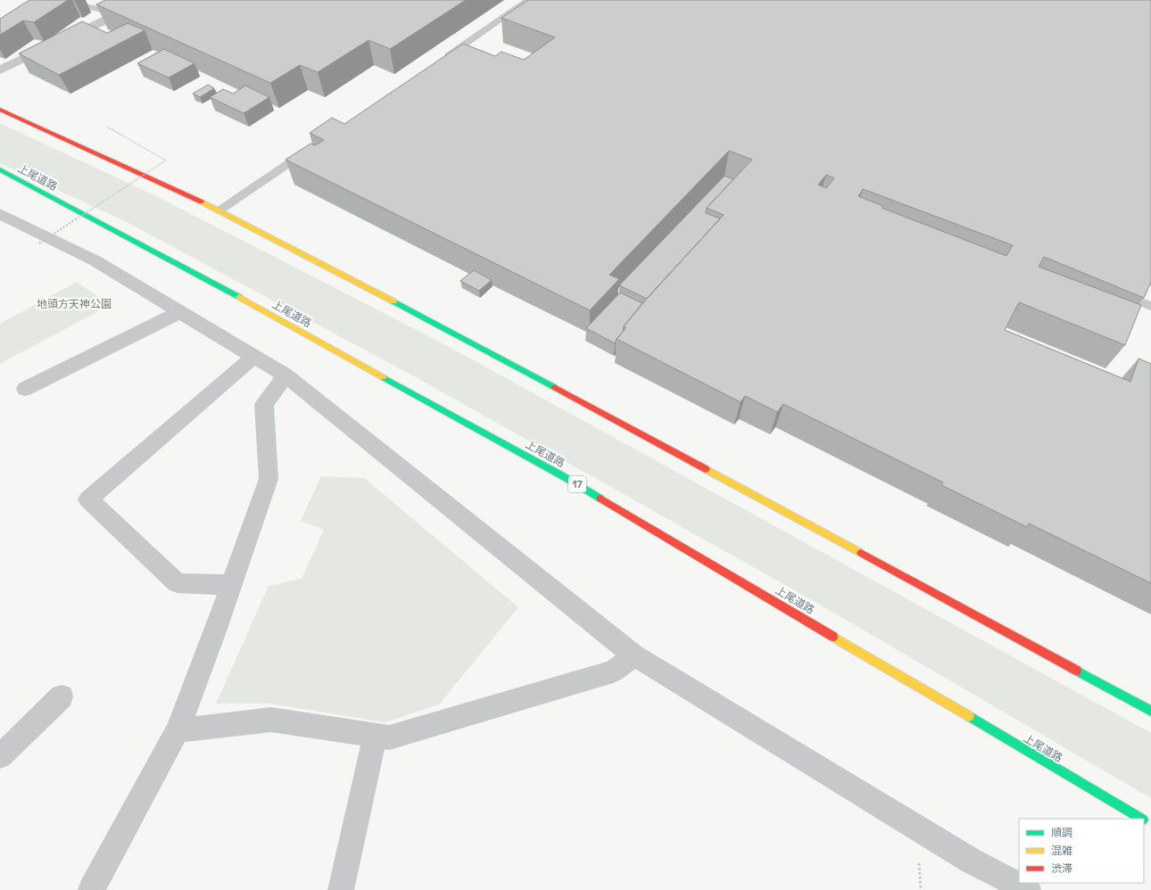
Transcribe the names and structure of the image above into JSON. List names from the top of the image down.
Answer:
{
  "streets": {
    "highway": ["上尾道路", "17"]
  },
  "parks": ["地頭方天神公園"],
  "legend": ["順調", "混雑", "渋滞"]
}
